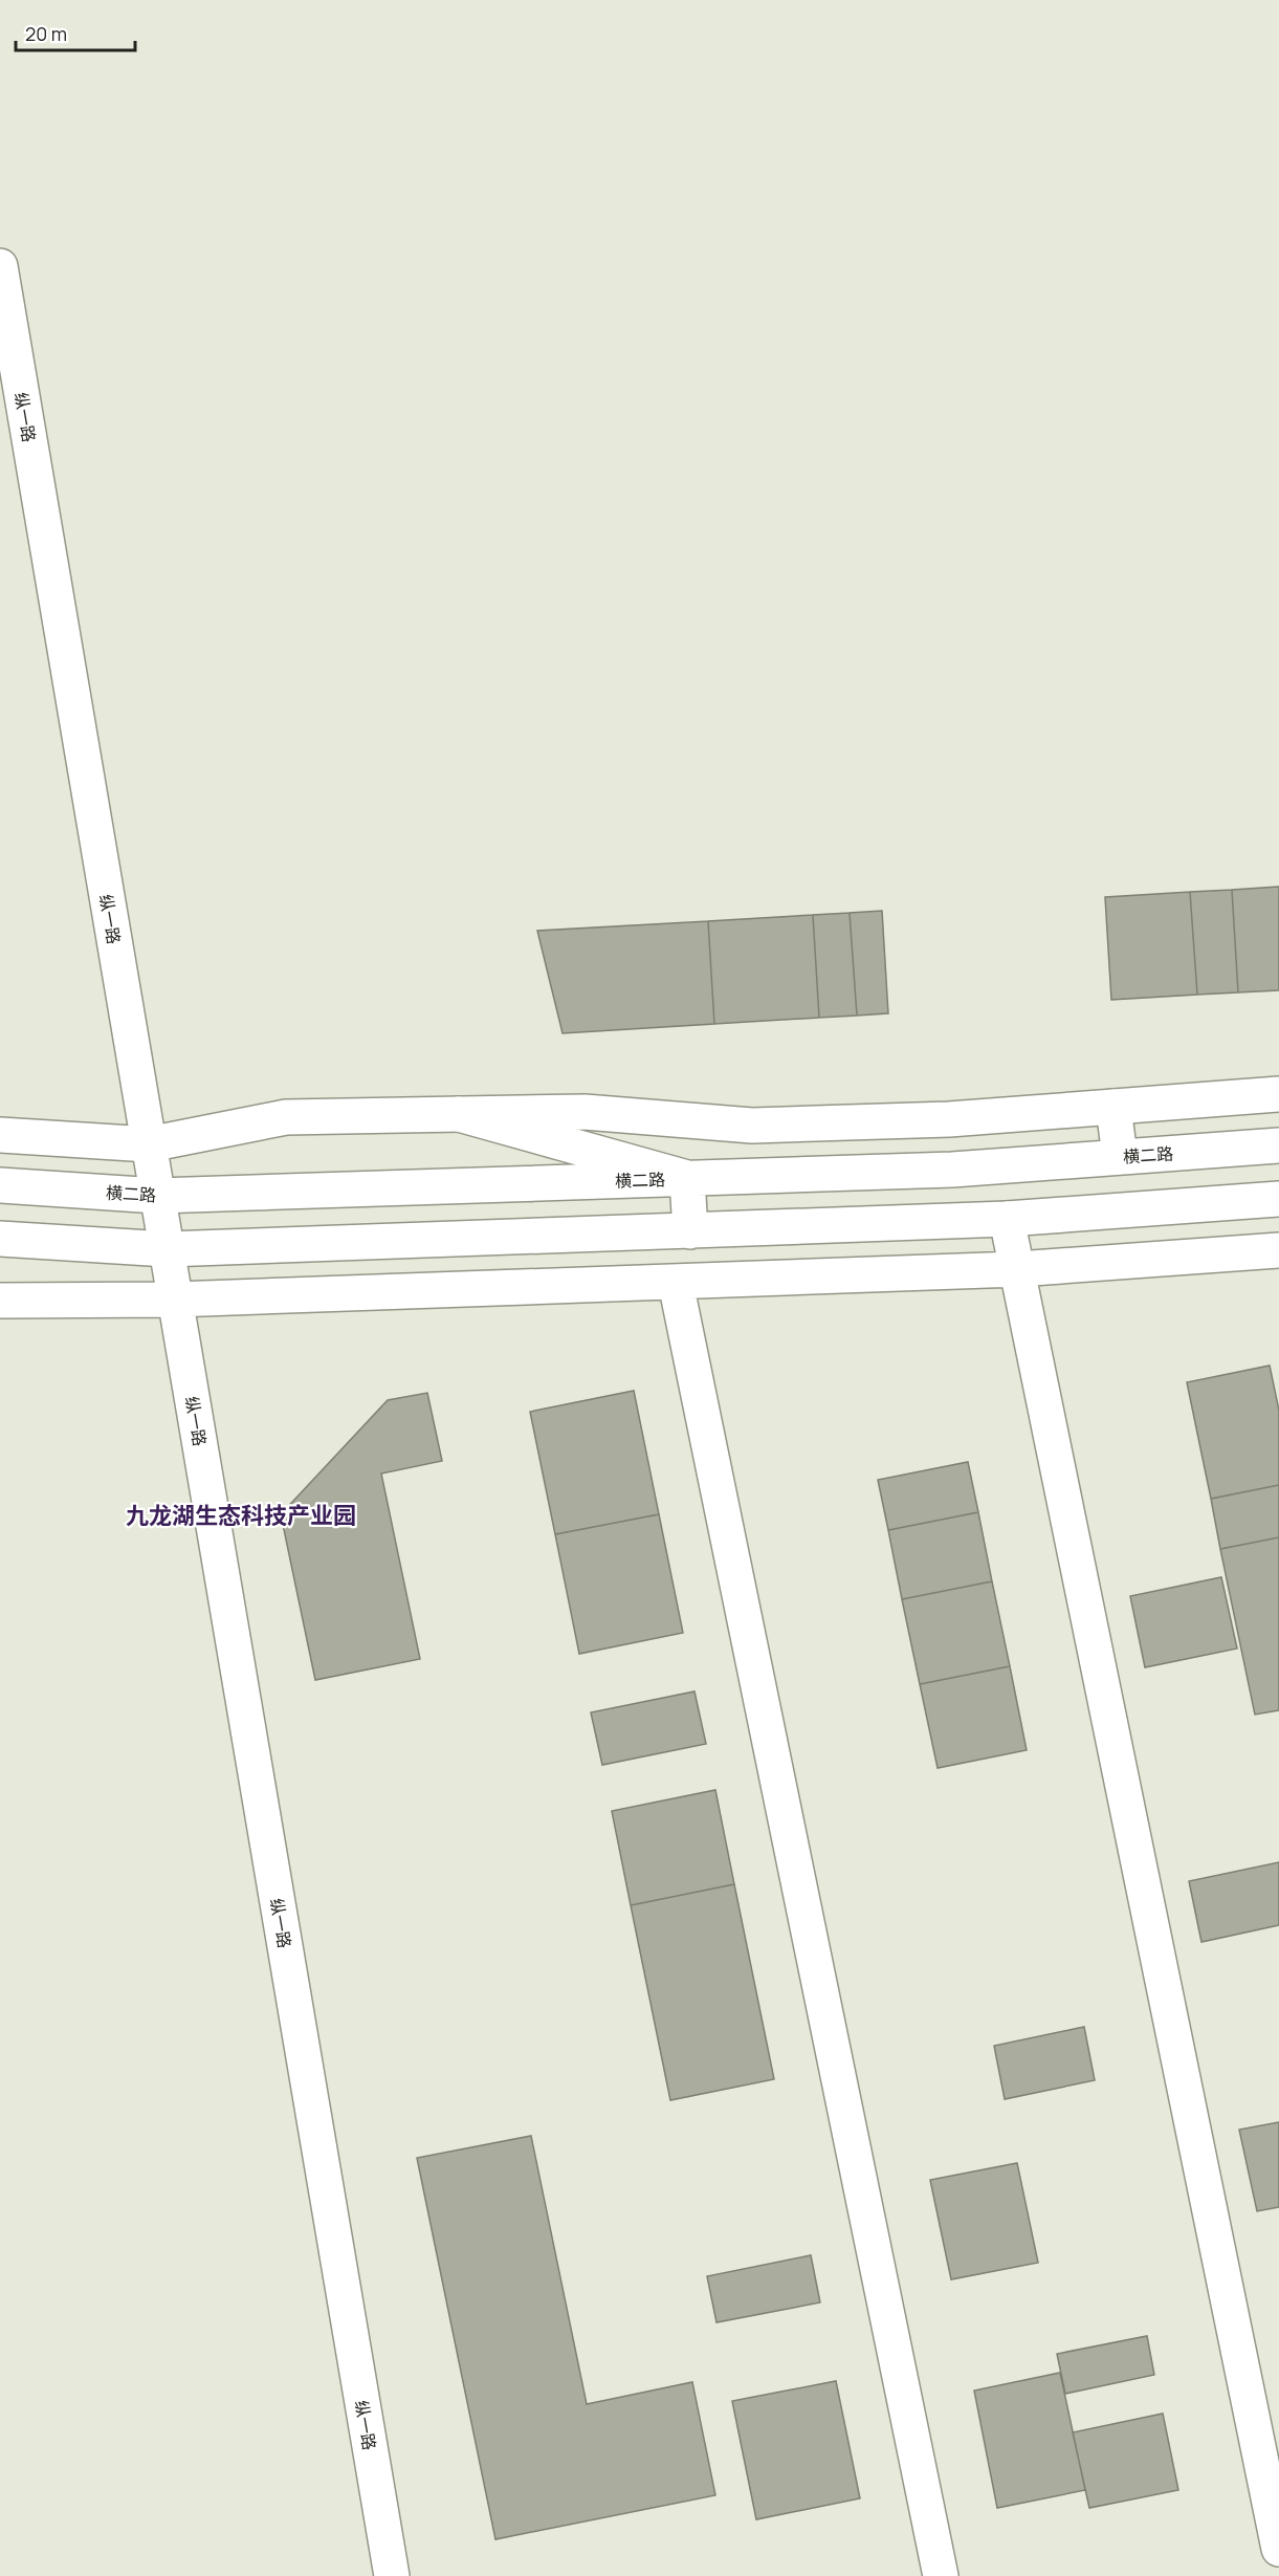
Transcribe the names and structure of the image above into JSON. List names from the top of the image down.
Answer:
{
  "streets": {
    "street": ["纵一路", "横二路"]
  },
  "crossings": [
    ["纵一路", "横二路"]
  ],
  "districts": ["九龙湖生态科技产业园"],
  "scale_bar": "20 m"
}
